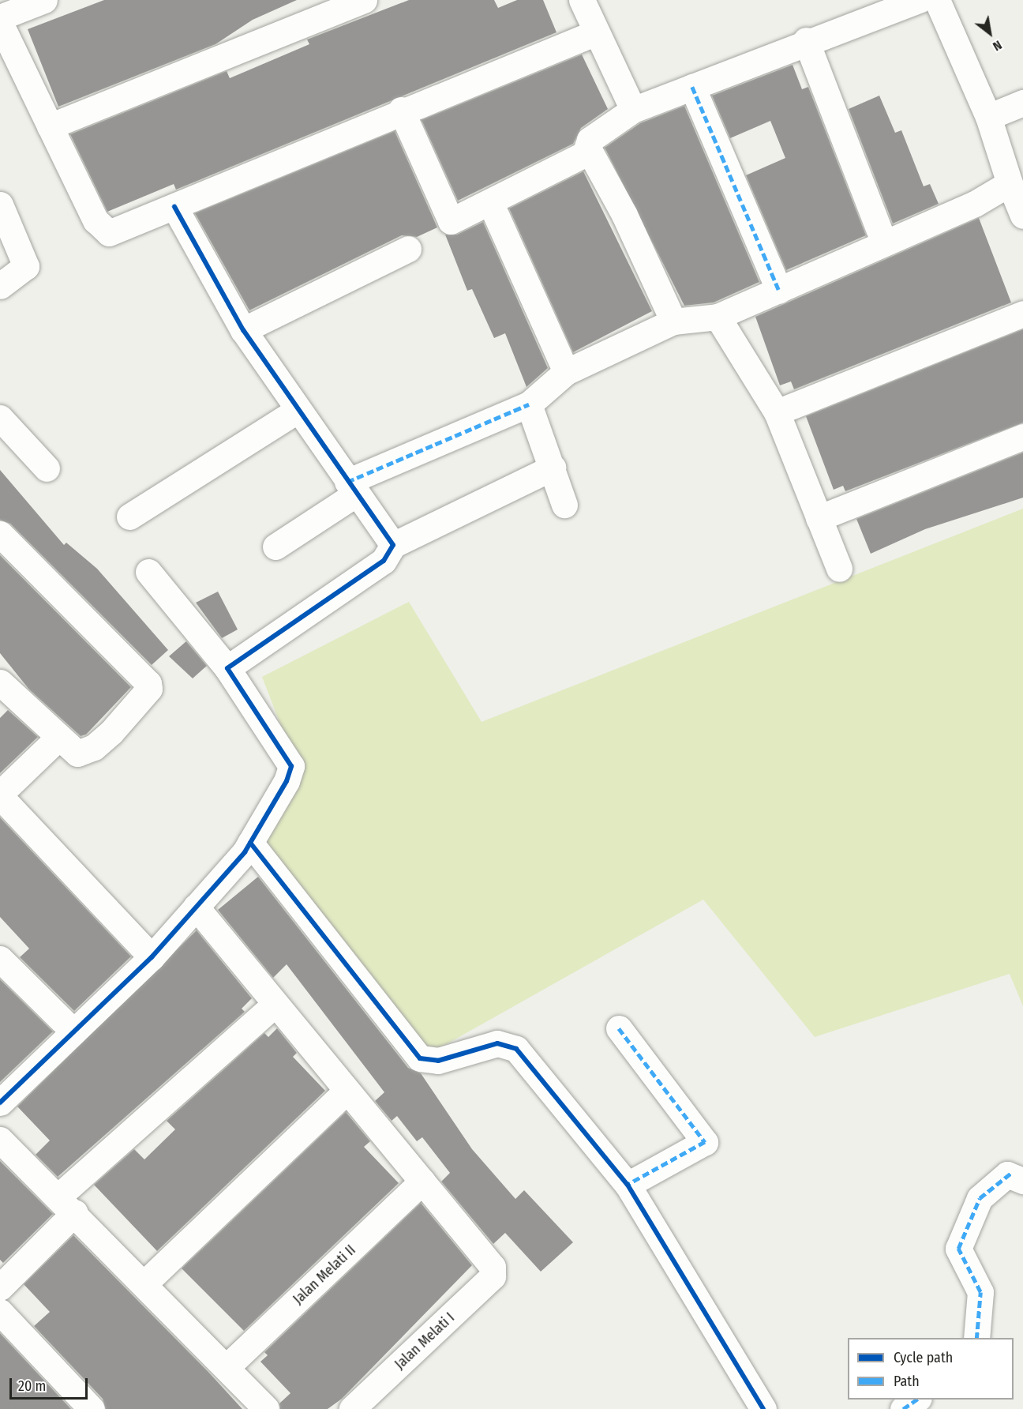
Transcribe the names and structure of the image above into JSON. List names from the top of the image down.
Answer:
{
  "streets": {
    "street": ["Jalan Melati II", "Jalan Melati I"]
  },
  "crossings": [
    ["Jalan Melati II", "Jalan Melati I"]
  ],
  "legend": ["Cycle path", "Path"],
  "scale_bar": "20 m",
  "north": "bottom right"
}
